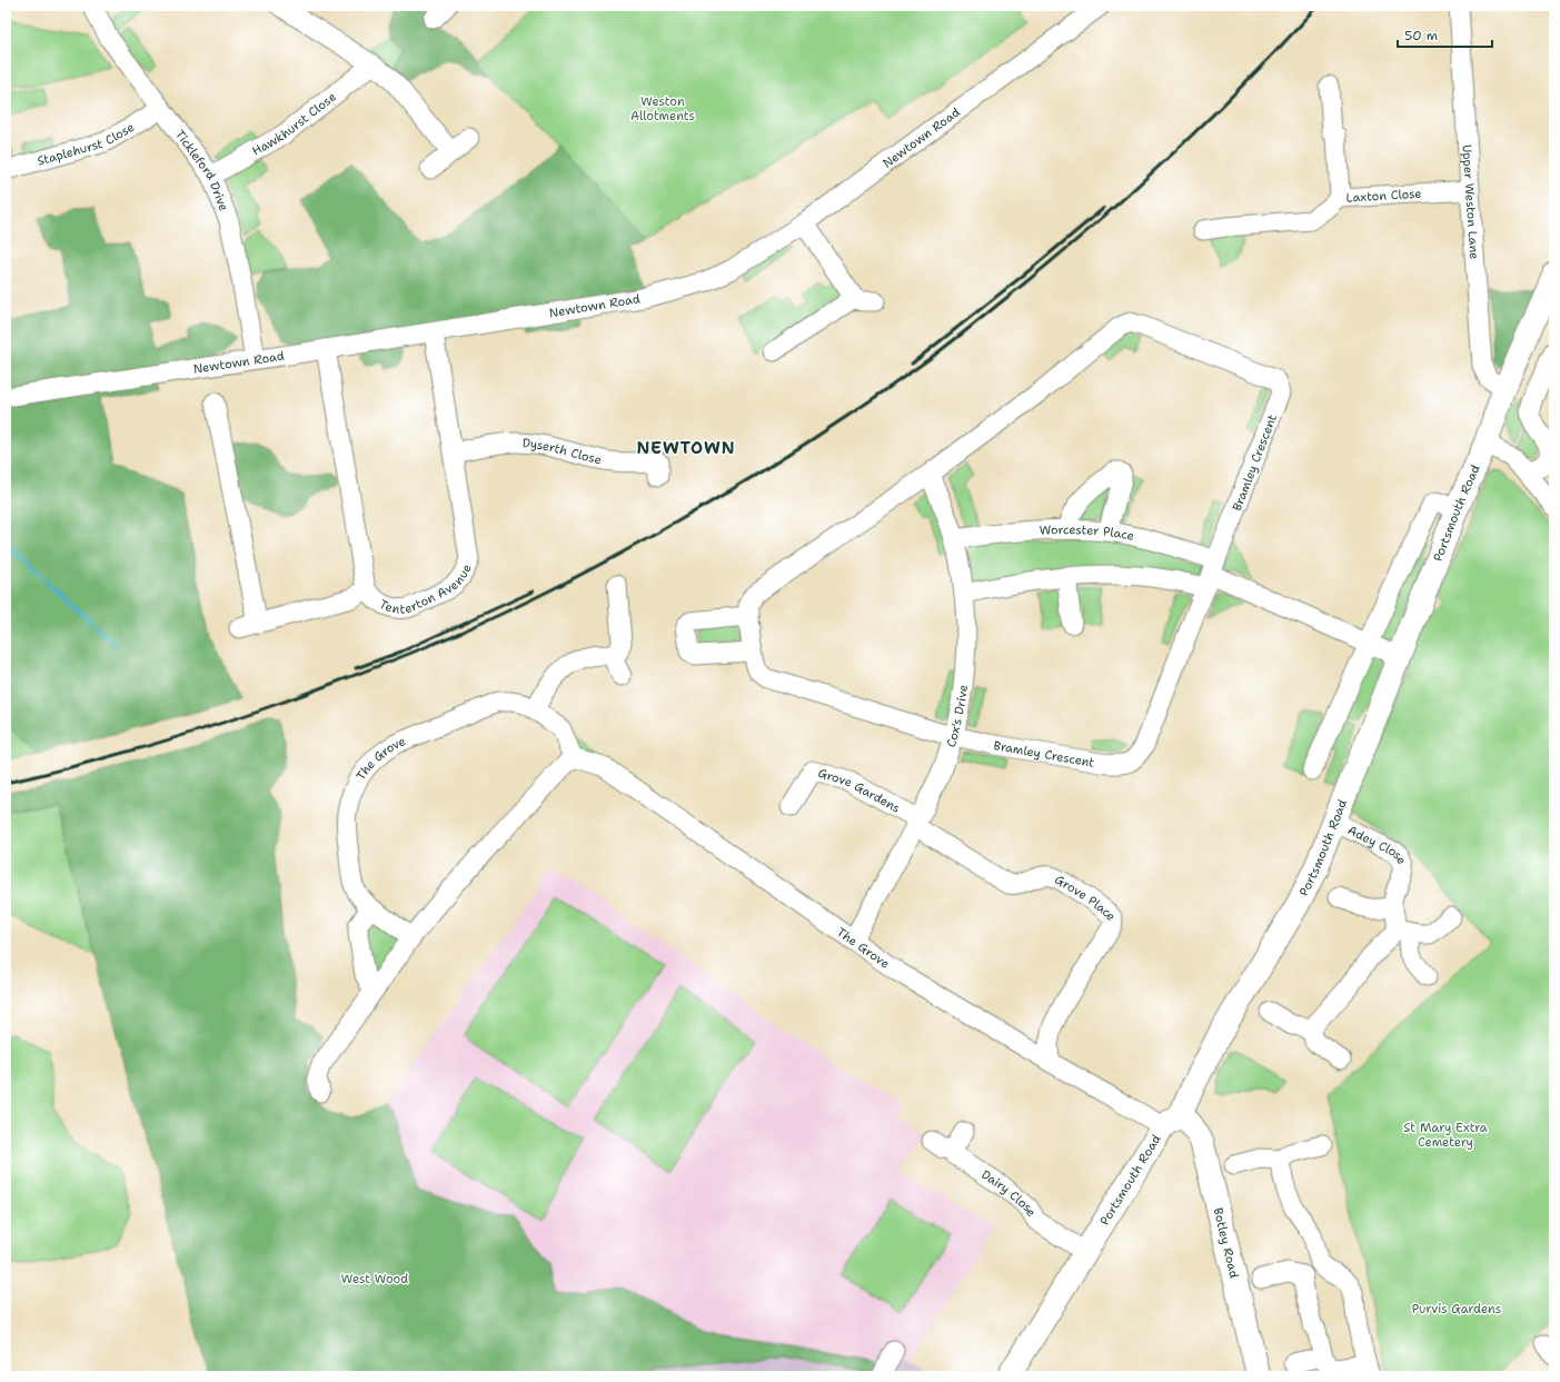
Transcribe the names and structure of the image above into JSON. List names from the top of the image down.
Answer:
{
  "streets": {
    "main road": ["Portsmouth Road", "Botley Road"],
    "street": [
      "Hawkhurst Close",
      "Newtown Road",
      "Staplehurst Close",
      "Tickleford Drive",
      "Laxton Close",
      "Upper Weston Lane",
      "Dyserth Close",
      "Bramley Crescent",
      "Worcester Place",
      "Tenterton Avenue",
      "Cox's Drive",
      "The Grove",
      "Grove Gardens",
      "Adey Close",
      "Grove Place",
      "Dairy Close"
    ]
  },
  "crossings": [
    ["Hawkhurst Close", "Tickleford Drive"],
    ["Newtown Road", "Tickleford Drive"],
    ["Newtown Road", "Tenterton Avenue"],
    ["Staplehurst Close", "Tickleford Drive"],
    ["Laxton Close", "Upper Weston Lane"],
    ["Upper Weston Lane", "Portsmouth Road"],
    ["Dyserth Close", "Tenterton Avenue"],
    ["Bramley Crescent", "Worcester Place"],
    ["Bramley Crescent", "Cox's Drive"],
    ["Portsmouth Road", "Worcester Place"],
    ["Portsmouth Road", "The Grove"],
    ["Portsmouth Road", "Adey Close"],
    ["Portsmouth Road", "Dairy Close"],
    ["Portsmouth Road", "Botley Road"],
    ["Worcester Place", "Cox's Drive"],
    ["Cox's Drive", "The Grove"],
    ["Cox's Drive", "Grove Gardens"],
    ["Cox's Drive", "Grove Place"],
    ["The Grove", "Grove Place"],
    ["The Grove", "Botley Road"],
    ["Grove Gardens", "Grove Place"]
  ],
  "districts": ["NEWTOWN"],
  "parks": [
    "Weston Allotments",
    "St Mary Extra Cemetery",
    "West Wood",
    "Purvis Gardens"
  ],
  "scale_bar": "50 m"
}
